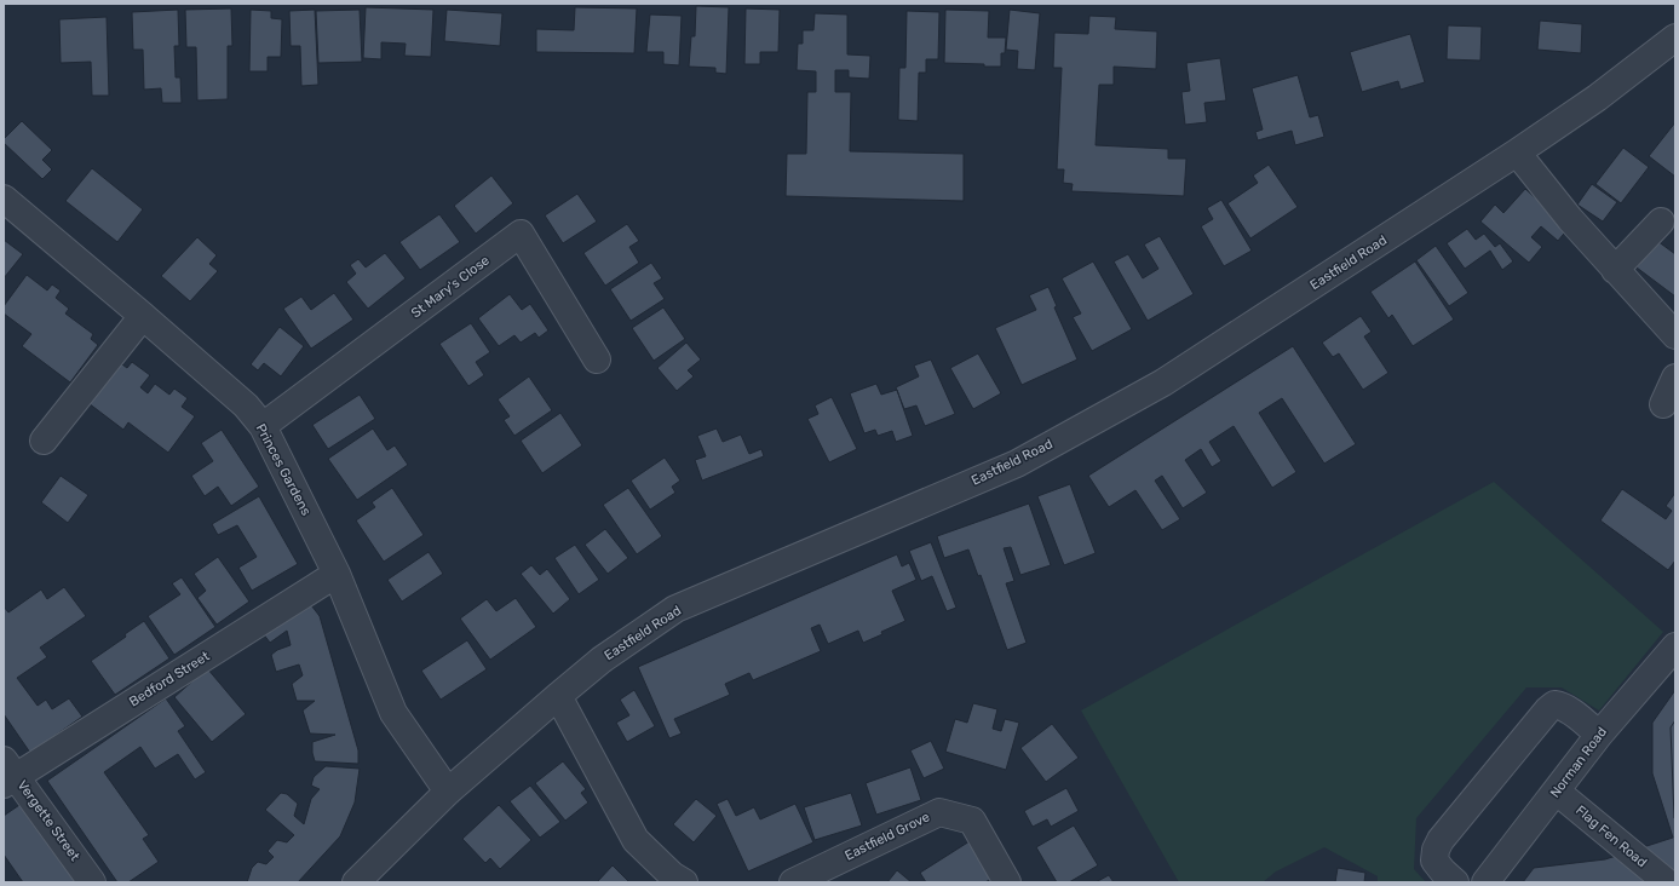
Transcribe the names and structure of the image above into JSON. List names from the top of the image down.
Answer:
{
  "streets": {
    "street": [
      "Eastfield Road",
      "St Mary's Close",
      "Princes Gardens",
      "Bedford Street",
      "Norman Road",
      "Vergette Street",
      "Eastfield Grove",
      "Flag Fen Road"
    ]
  },
  "crossings": [
    ["Eastfield Road", "Princes Gardens"],
    ["St Mary's Close", "Princes Gardens"],
    ["Princes Gardens", "Bedford Street"],
    ["Bedford Street", "Vergette Street"],
    ["Norman Road", "Flag Fen Road"]
  ]
}
